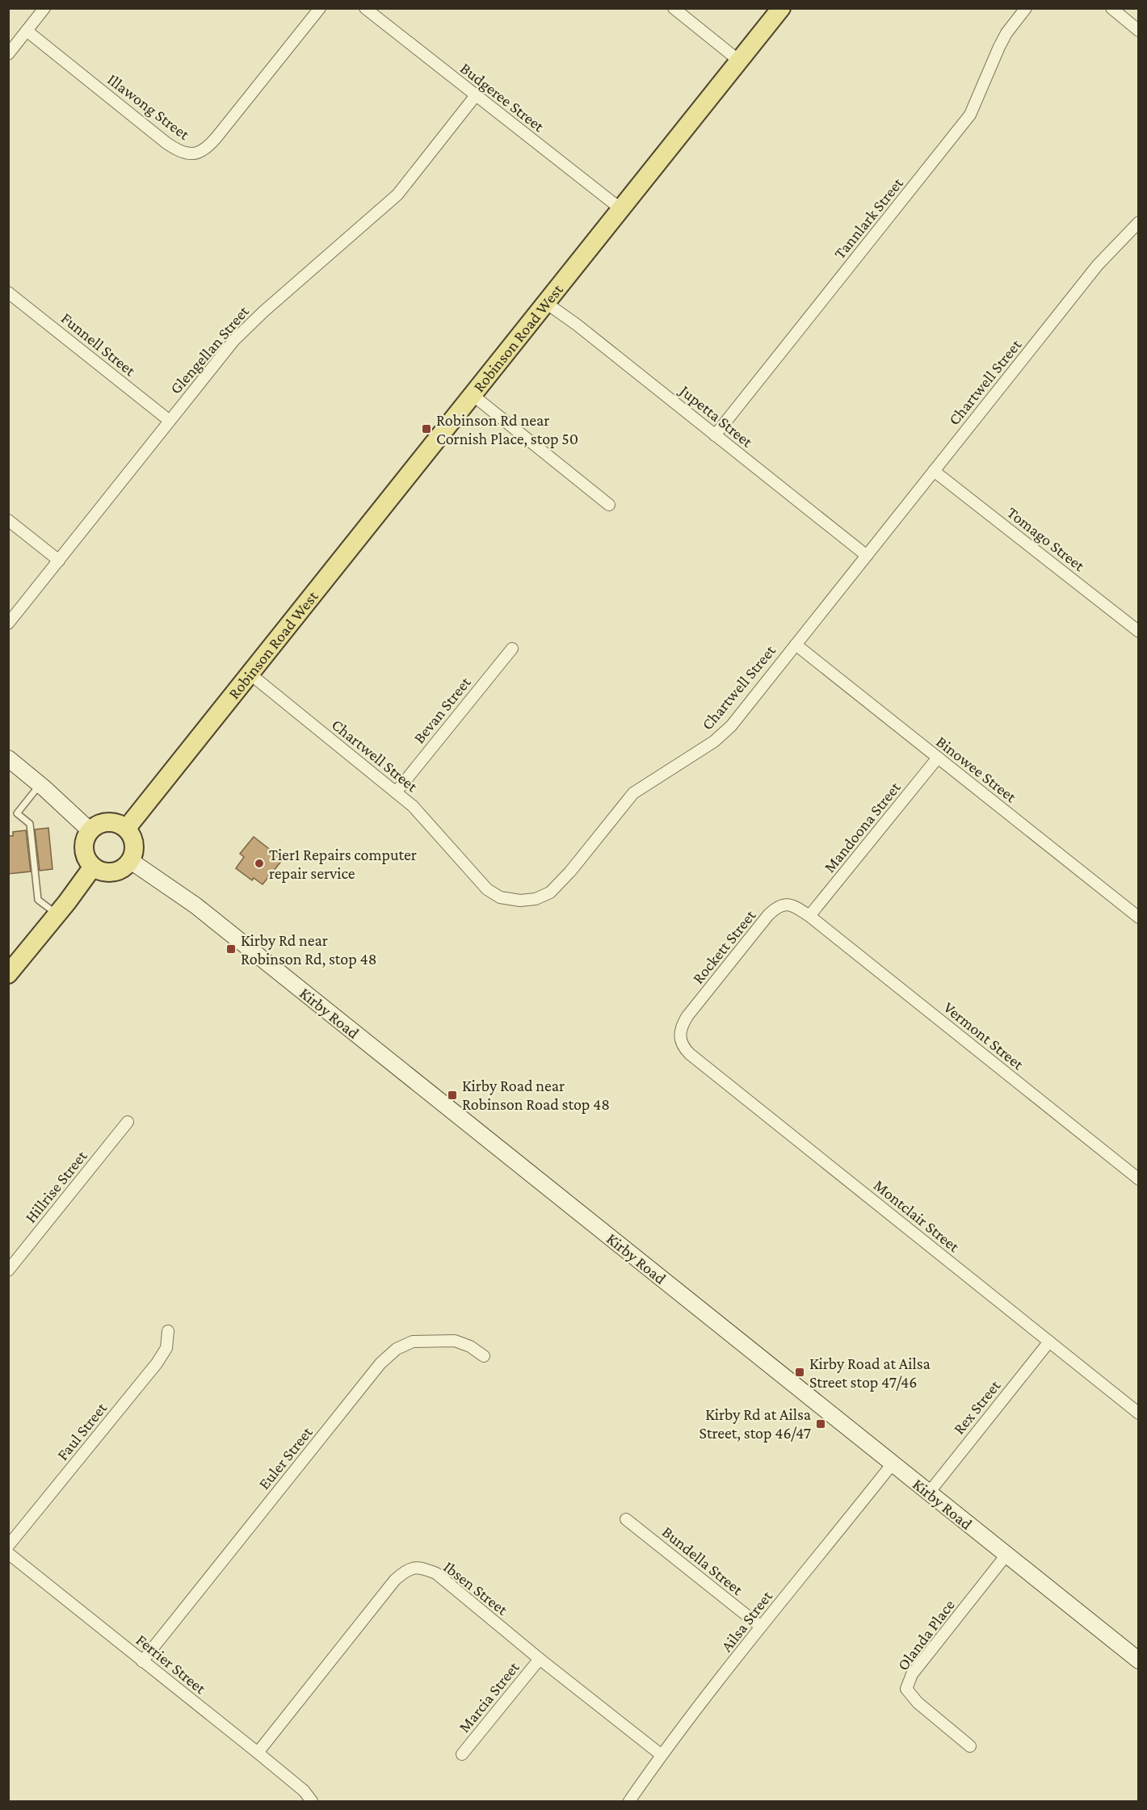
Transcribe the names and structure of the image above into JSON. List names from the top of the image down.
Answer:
{
  "streets": {
    "main road": ["Robinson Road West"],
    "street": [
      "Budgeree Street",
      "Illawong Street",
      "Tannlark Street",
      "Funnell Street",
      "Glengellan Street",
      "Chartwell Street",
      "Jupetta Street",
      "Tomago Street",
      "Bevan Street",
      "Binowee Street",
      "Mandoona Street",
      "Rockett Street",
      "Kirby Road",
      "Vermont Street",
      "Hillrise Street",
      "Montclair Street",
      "Rex Street",
      "Faul Street",
      "Euler Street",
      "Bundella Street",
      "Ibsen Street",
      "Ailsa Street",
      "Olanda Place",
      "Ferrier Street",
      "Marcia Street"
    ]
  },
  "crossings": [
    ["Budgeree Street", "Robinson Road West"],
    ["Budgeree Street", "Glengellan Street"],
    ["Tannlark Street", "Jupetta Street"],
    ["Robinson Road West", "Chartwell Street"],
    ["Robinson Road West", "Jupetta Street"],
    ["Robinson Road West", "Kirby Road"],
    ["Funnell Street", "Glengellan Street"],
    ["Chartwell Street", "Jupetta Street"],
    ["Chartwell Street", "Tomago Street"],
    ["Chartwell Street", "Bevan Street"],
    ["Chartwell Street", "Binowee Street"],
    ["Binowee Street", "Mandoona Street"],
    ["Mandoona Street", "Rockett Street"],
    ["Mandoona Street", "Vermont Street"],
    ["Rockett Street", "Vermont Street"],
    ["Rockett Street", "Montclair Street"],
    ["Kirby Road", "Rex Street"],
    ["Kirby Road", "Ailsa Street"],
    ["Kirby Road", "Olanda Place"],
    ["Montclair Street", "Rex Street"],
    ["Euler Street", "Ferrier Street"],
    ["Bundella Street", "Ailsa Street"],
    ["Ibsen Street", "Ailsa Street"],
    ["Ibsen Street", "Ferrier Street"],
    ["Ibsen Street", "Marcia Street"]
  ],
  "places": {
    "transit": [
      "Robinson Rd near Cornish Place, stop 50",
      "Kirby Rd near Robinson Rd, stop 48",
      "Kirby Road near Robinson Road stop 48",
      "Kirby Road at Ailsa Street stop 47/46",
      "Kirby Rd at Ailsa Street, stop 46/47"
    ],
    "other": ["Tier1 Repairs computer repair service"]
  }
}
